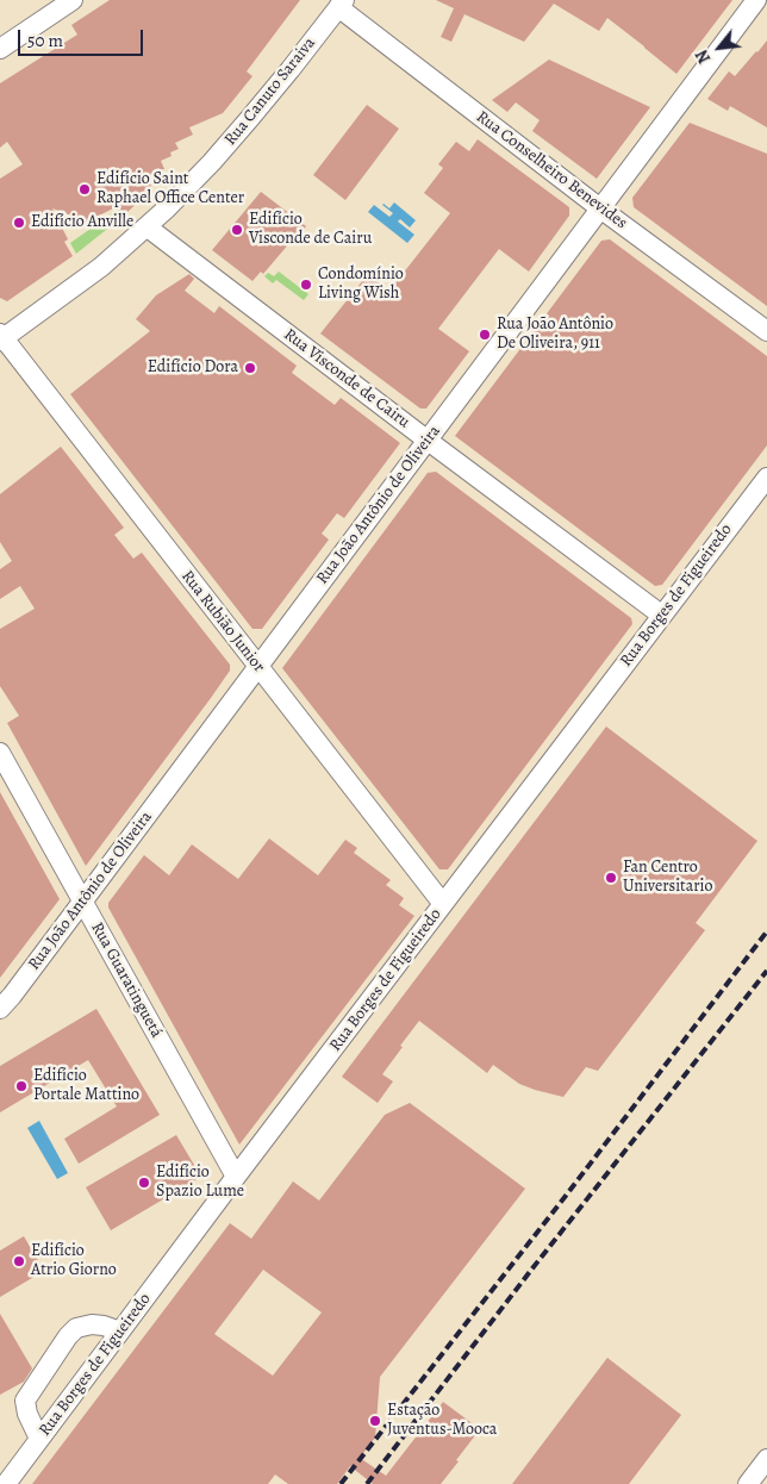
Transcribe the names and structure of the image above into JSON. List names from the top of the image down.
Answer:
{
  "streets": {
    "street": [
      "Rua Canuto Saraiva",
      "Rua Conselheiro Benevides",
      "Rua Visconde de Cairu",
      "Rua João Antônio de Oliveira",
      "Rua Borges de Figueiredo",
      "Rua Rubião Junior",
      "Rua Guaratinguetá"
    ]
  },
  "crossings": [
    ["Rua Canuto Saraiva", "Rua Conselheiro Benevides"],
    ["Rua Canuto Saraiva", "Rua Visconde de Cairu"],
    ["Rua Canuto Saraiva", "Rua Rubião Junior"],
    ["Rua Conselheiro Benevides", "Rua João Antônio de Oliveira"],
    ["Rua Visconde de Cairu", "Rua João Antônio de Oliveira"],
    ["Rua Visconde de Cairu", "Rua Borges de Figueiredo"],
    ["Rua João Antônio de Oliveira", "Rua Rubião Junior"],
    ["Rua João Antônio de Oliveira", "Rua Guaratinguetá"],
    ["Rua Borges de Figueiredo", "Rua Rubião Junior"],
    ["Rua Borges de Figueiredo", "Rua Guaratinguetá"]
  ],
  "places": [
    "Edifício Saint Raphael Office Center",
    "Edifício Anville",
    "Edifício Visconde de Cairu",
    "Condomínio Living Wish",
    "Rua João Antônio De Oliveira, 911",
    "Edifício Dora",
    "Fan Centro Universitario",
    "Edifício Portale Mattino",
    "Edifício Spazio Lume",
    "Edifício Atrio Giorno",
    "Estação Juventus-Mooca"
  ],
  "scale_bar": "50 m",
  "north": "bottom left"
}
